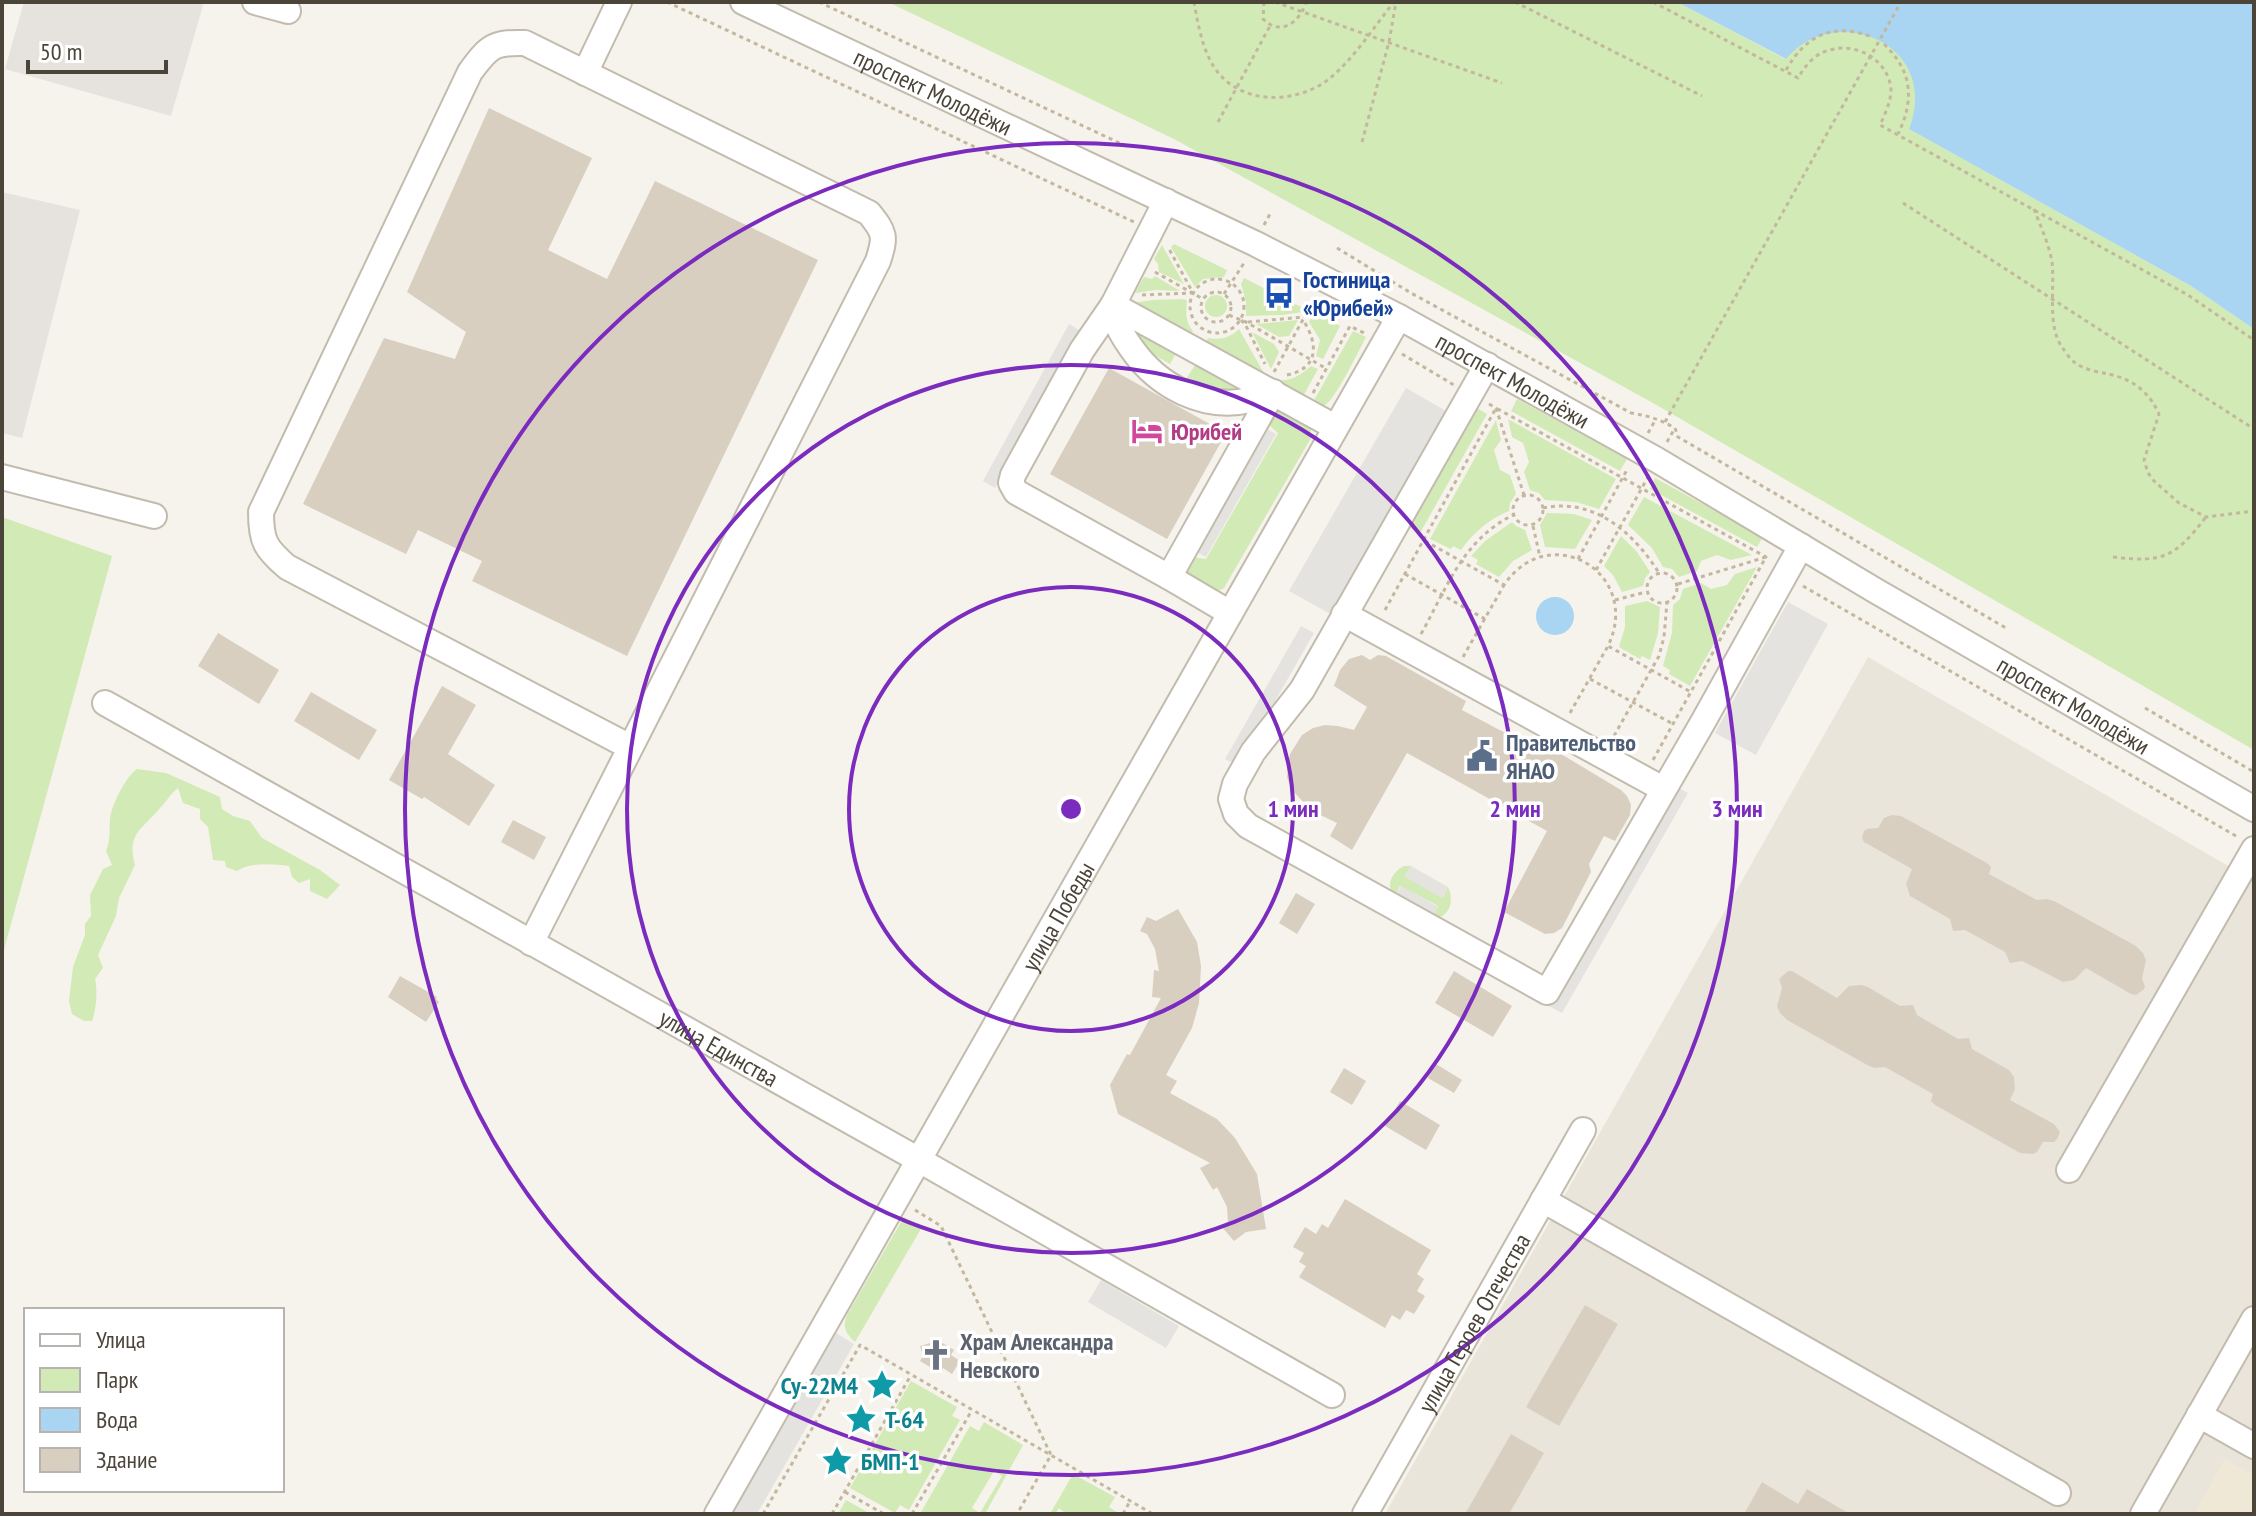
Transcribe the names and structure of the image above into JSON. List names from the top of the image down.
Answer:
{
  "streets": {
    "street": [
      "проспект Молодёжи",
      "улица Победы",
      "улица Единства",
      "улица Героев Отечества"
    ]
  },
  "crossings": [
    ["проспект Молодёжи", "улица Победы"],
    ["улица Победы", "улица Единства"]
  ],
  "places": {
    "bus stop": ["Гостиница «Юрибей»"],
    "hotel": ["Юрибей"],
    "public building": ["Правительство ЯНАО"],
    "church": ["Храм Александра Невского"],
    "place": ["Су-22М4", "Т-64", "БМП-1"]
  },
  "legend": [
    "Улица",
    "Парк",
    "Вода",
    "Здание"
  ],
  "scale_bar": "50 m",
  "rings": ["1 мин", "2 мин", "3 мин"]
}
